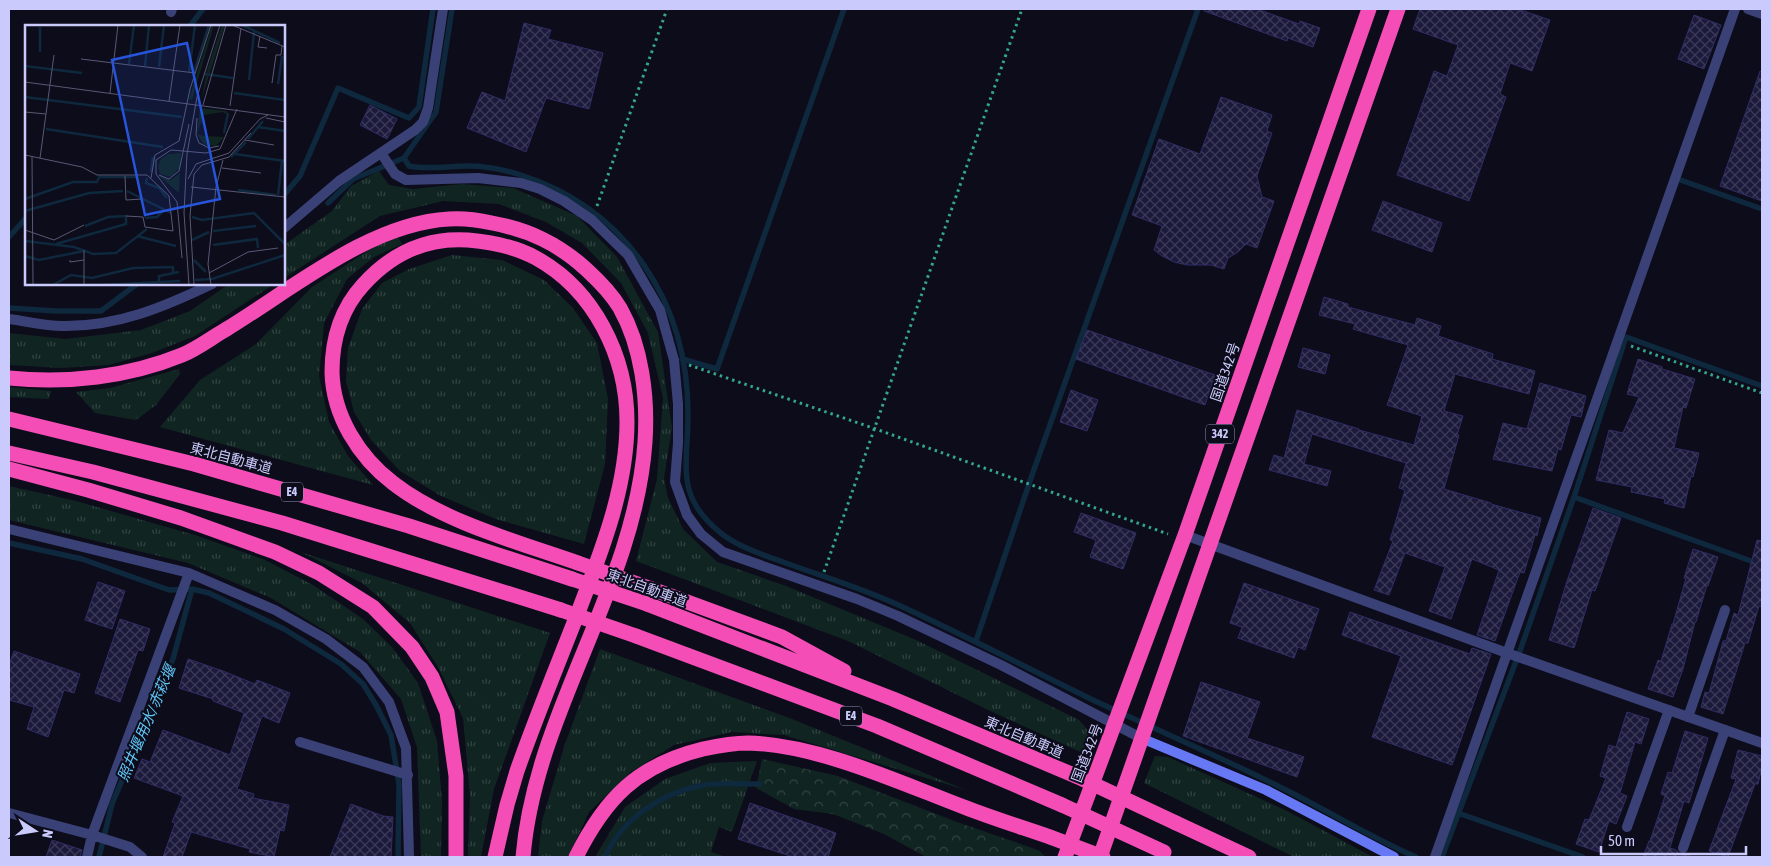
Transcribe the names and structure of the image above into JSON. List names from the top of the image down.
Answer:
{
  "streets": {
    "highway": [
      "国道342号",
      "342",
      "東北自動車道",
      "E4"
    ]
  },
  "crossings": [
    ["東北自動車道", "E4"]
  ],
  "water": ["照井堰用水/赤萩堰"],
  "scale_bar": "50 m",
  "north": "right"
}
